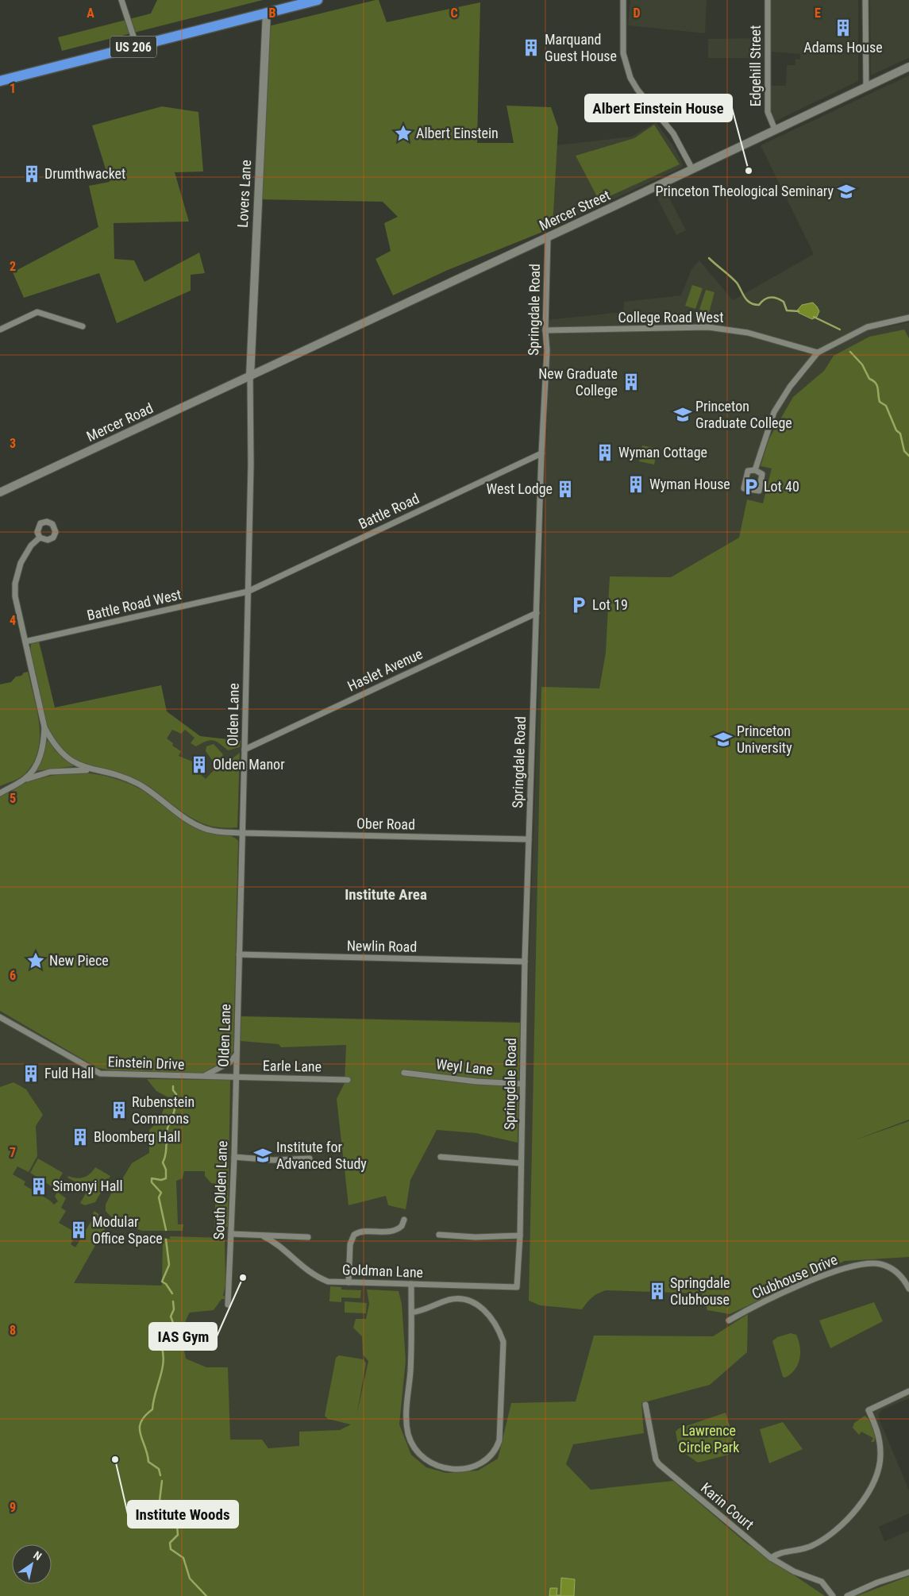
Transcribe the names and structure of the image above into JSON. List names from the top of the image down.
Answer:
{
  "streets": {
    "highway": ["US 206"],
    "main road": ["Lovers Lane", "Mercer Street", "Mercer Road"],
    "street": [
      "Edgehill Street",
      "Springdale Road",
      "College Road West",
      "Battle Road",
      "Battle Road West",
      "Haslet Avenue",
      "Olden Lane",
      "Ober Road",
      "Newlin Road",
      "Einstein Drive",
      "Earle Lane",
      "Weyl Lane",
      "South Olden Lane",
      "Goldman Lane",
      "Clubhouse Drive",
      "Karin Court"
    ]
  },
  "crossings": [
    ["US 206", "Lovers Lane"],
    ["Edgehill Street", "Mercer Street"],
    ["Lovers Lane", "Mercer Street"],
    ["Lovers Lane", "Mercer Road"],
    ["Lovers Lane", "Olden Lane"],
    ["Mercer Street", "Springdale Road"],
    ["Mercer Street", "Mercer Road"],
    ["Mercer Street", "Olden Lane"],
    ["Springdale Road", "College Road West"],
    ["Springdale Road", "Battle Road"],
    ["Springdale Road", "Haslet Avenue"],
    ["Springdale Road", "Ober Road"],
    ["Springdale Road", "Newlin Road"],
    ["Springdale Road", "Weyl Lane"],
    ["Springdale Road", "Goldman Lane"],
    ["Mercer Road", "Olden Lane"],
    ["Battle Road", "Battle Road West"],
    ["Battle Road", "Olden Lane"],
    ["Battle Road West", "Olden Lane"],
    ["Haslet Avenue", "Olden Lane"],
    ["Olden Lane", "Ober Road"],
    ["Olden Lane", "Newlin Road"],
    ["Olden Lane", "Einstein Drive"],
    ["Olden Lane", "Earle Lane"],
    ["Olden Lane", "South Olden Lane"],
    ["Einstein Drive", "Earle Lane"],
    ["Einstein Drive", "South Olden Lane"],
    ["Earle Lane", "South Olden Lane"]
  ],
  "districts": ["Institute Area"],
  "parks": ["Lawrence Circle Park"],
  "places": {
    "building": [
      "Adams House",
      "Marquand Guest House",
      "Drumthwacket",
      "New Graduate College",
      "Wyman Cottage",
      "Wyman House",
      "West Lodge",
      "Olden Manor",
      "Fuld Hall",
      "Rubenstein Commons",
      "Bloomberg Hall",
      "Simonyi Hall",
      "Modular Office Space",
      "Springdale Clubhouse"
    ],
    "place": ["Albert Einstein", "New Piece"],
    "other": ["Albert Einstein House", "IAS Gym", "Institute Woods"],
    "school or university": [
      "Princeton Theological Seminary",
      "Princeton Graduate College",
      "Princeton University",
      "Institute for Advanced Study"
    ],
    "parking": ["Lot 40", "Lot 19"]
  },
  "north": "top right",
  "grid": {
    "columns": [
      "A",
      "B",
      "C",
      "D",
      "E"
    ],
    "rows": [
      "1",
      "2",
      "3",
      "4",
      "5",
      "6",
      "7",
      "8",
      "9"
    ]
  }
}
